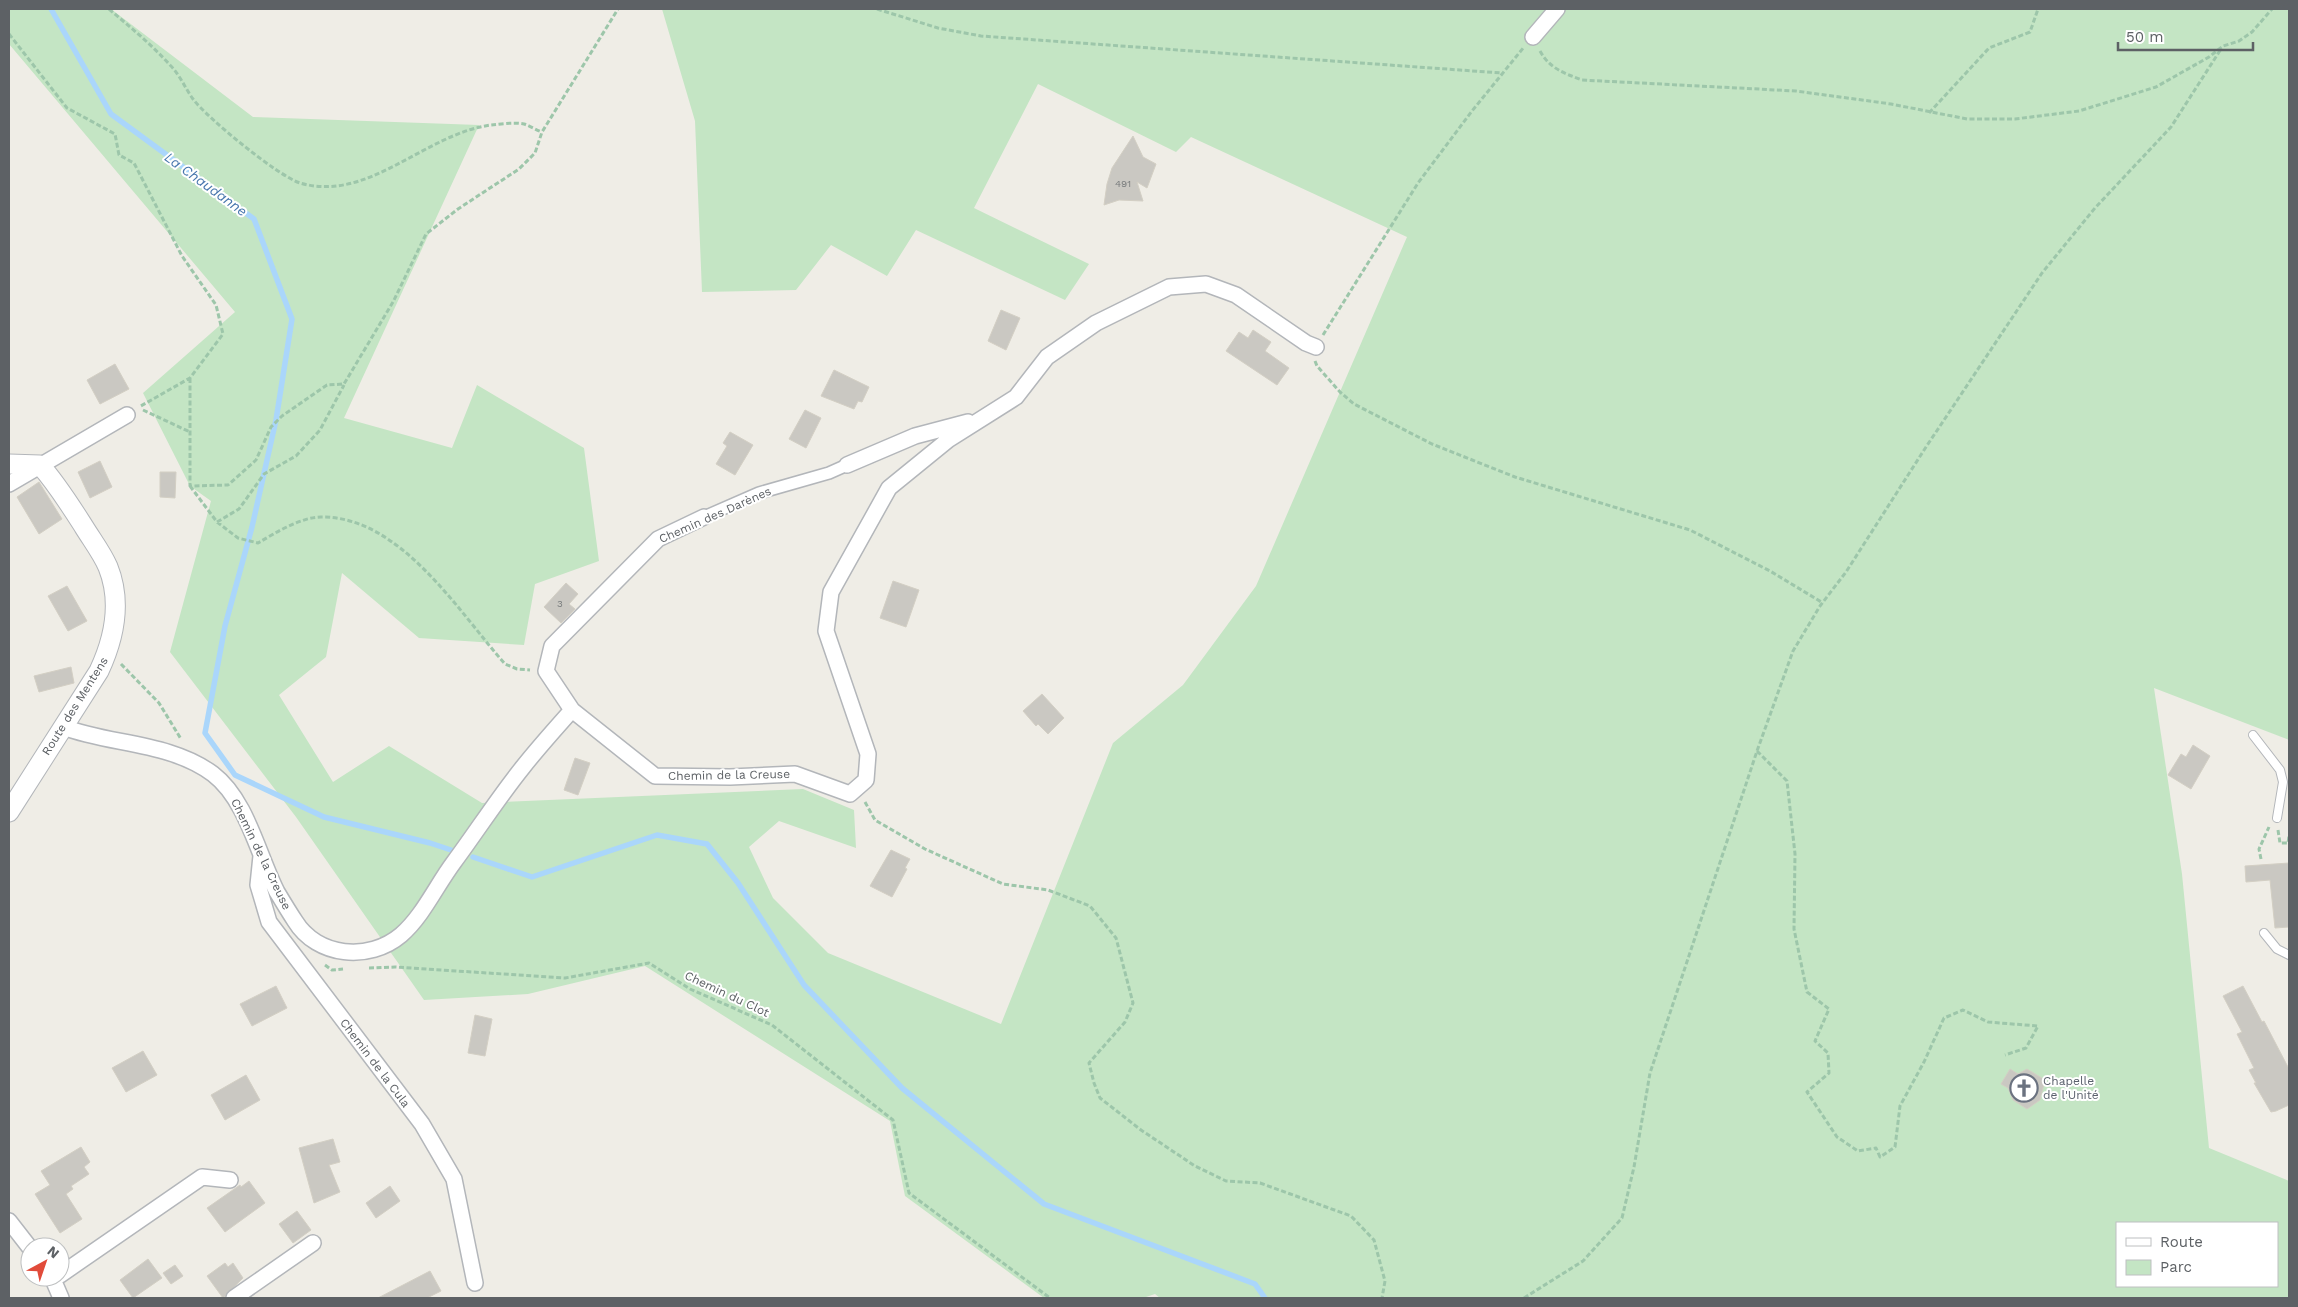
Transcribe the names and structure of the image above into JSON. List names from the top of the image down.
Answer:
{
  "streets": {
    "street": [
      "Chemin des Darènes",
      "Route des Mentens",
      "Chemin de la Creuse",
      "Chemin de la Cula"
    ],
    "path": ["Chemin du Clot"]
  },
  "crossings": [
    ["Route des Mentens", "Chemin de la Creuse"],
    ["Chemin de la Creuse", "Chemin de la Cula"]
  ],
  "water": ["La Chaudanne"],
  "places": {
    "church": ["Chapelle de l'Unité"]
  },
  "house_numbers": ["491", "3"],
  "legend": ["Route", "Parc"],
  "scale_bar": "50 m",
  "north": "top right"
}
